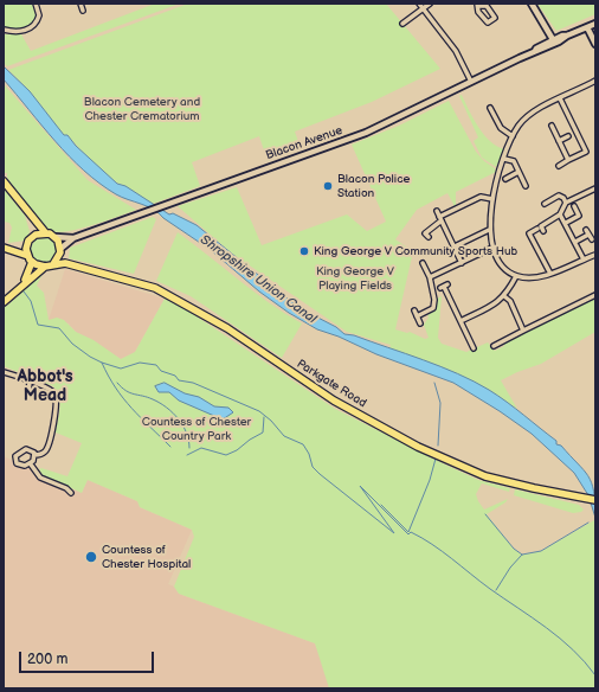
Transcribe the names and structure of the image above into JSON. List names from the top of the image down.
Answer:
{
  "streets": {
    "main road": ["Parkgate Road"],
    "street": ["Blacon Avenue"]
  },
  "crossings": [
    ["Blacon Avenue", "Parkgate Road"]
  ],
  "districts": ["Abbot's Mead"],
  "water": ["Shropshire Union Canal"],
  "parks": ["Blacon Cemetery and Chester Crematorium", "King George V Playing Fields", "Countess of Chester Country Park"],
  "places": ["Blacon Police Station", "King George V Community Sports Hub", "Countess of Chester Hospital"],
  "scale_bar": "200 m"
}
